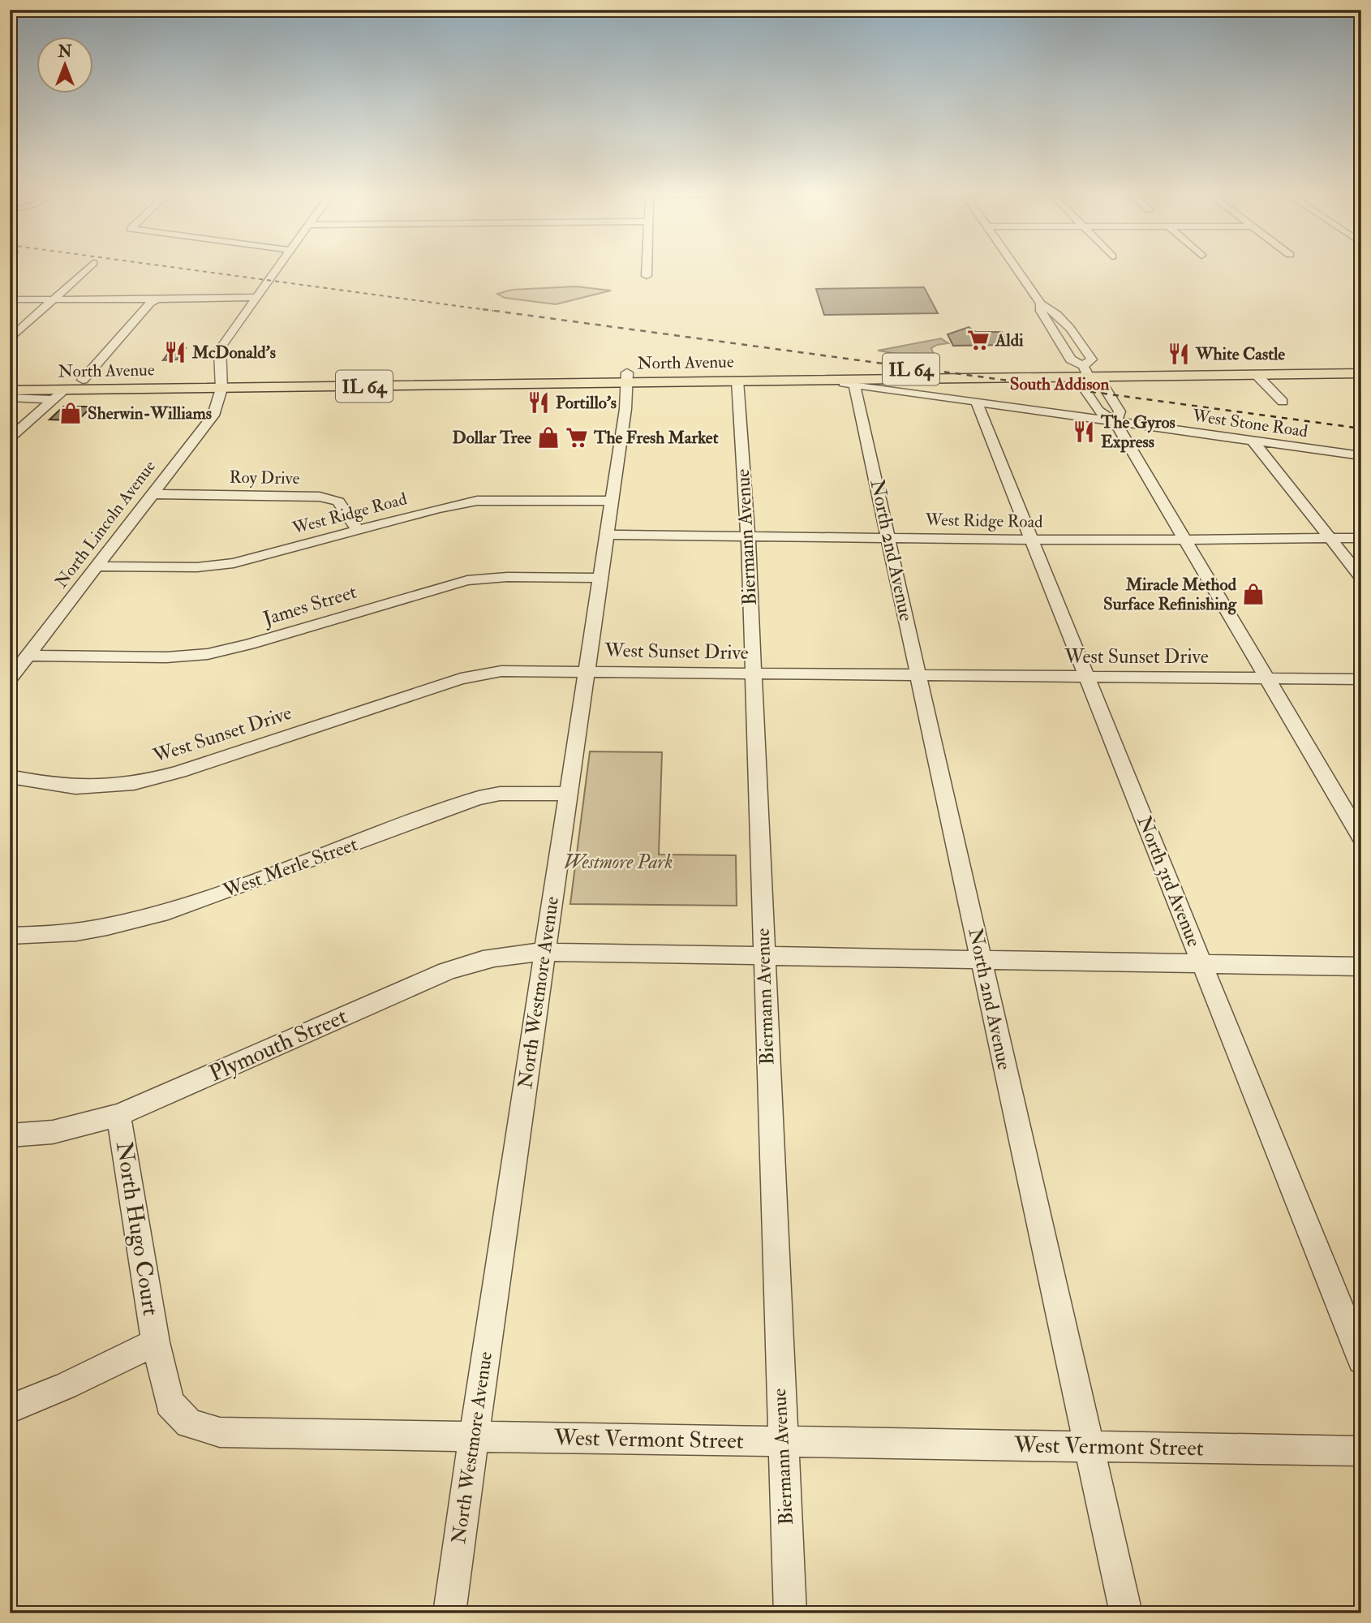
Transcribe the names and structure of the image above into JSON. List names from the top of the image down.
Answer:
{
  "streets": {
    "main road": ["North Avenue", "IL 64"],
    "street": [
      "West Stone Road",
      "Roy Drive",
      "West Ridge Road",
      "North Lincoln Avenue",
      "Biermann Avenue",
      "North 2nd Avenue",
      "James Street",
      "West Sunset Drive",
      "West Merle Street",
      "North 3rd Avenue",
      "North Westmore Avenue",
      "Plymouth Street",
      "North Hugo Court",
      "West Vermont Street"
    ]
  },
  "crossings": [
    ["North Avenue", "West Stone Road"],
    ["North Avenue", "North Lincoln Avenue"],
    ["North Avenue", "Biermann Avenue"],
    ["North Avenue", "North Westmore Avenue"],
    ["West Stone Road", "North 2nd Avenue"],
    ["West Stone Road", "North 3rd Avenue"],
    ["Roy Drive", "West Ridge Road"],
    ["Roy Drive", "North Lincoln Avenue"],
    ["West Ridge Road", "North Lincoln Avenue"],
    ["West Ridge Road", "Biermann Avenue"],
    ["West Ridge Road", "North 2nd Avenue"],
    ["West Ridge Road", "North 3rd Avenue"],
    ["West Ridge Road", "North Westmore Avenue"],
    ["North Lincoln Avenue", "James Street"],
    ["Biermann Avenue", "West Sunset Drive"],
    ["Biermann Avenue", "Plymouth Street"],
    ["Biermann Avenue", "West Vermont Street"],
    ["North 2nd Avenue", "West Sunset Drive"],
    ["North 2nd Avenue", "Plymouth Street"],
    ["North 2nd Avenue", "West Vermont Street"],
    ["James Street", "North Westmore Avenue"],
    ["West Sunset Drive", "North 3rd Avenue"],
    ["West Sunset Drive", "North Westmore Avenue"],
    ["West Merle Street", "North Westmore Avenue"],
    ["North 3rd Avenue", "Plymouth Street"],
    ["North Westmore Avenue", "Plymouth Street"],
    ["North Westmore Avenue", "West Vermont Street"],
    ["Plymouth Street", "North Hugo Court"],
    ["North Hugo Court", "West Vermont Street"]
  ],
  "districts": ["South Addison"],
  "parks": ["Westmore Park"],
  "places": {
    "supermarket": ["Aldi", "The Fresh Market"],
    "restaurant": [
      "McDonald's",
      "White Castle",
      "Portillo's",
      "The Gyros Express"
    ],
    "shop": ["Sherwin-Williams", "Dollar Tree", "Miracle Method Surface Refinishing"]
  },
  "north": "top"
}
